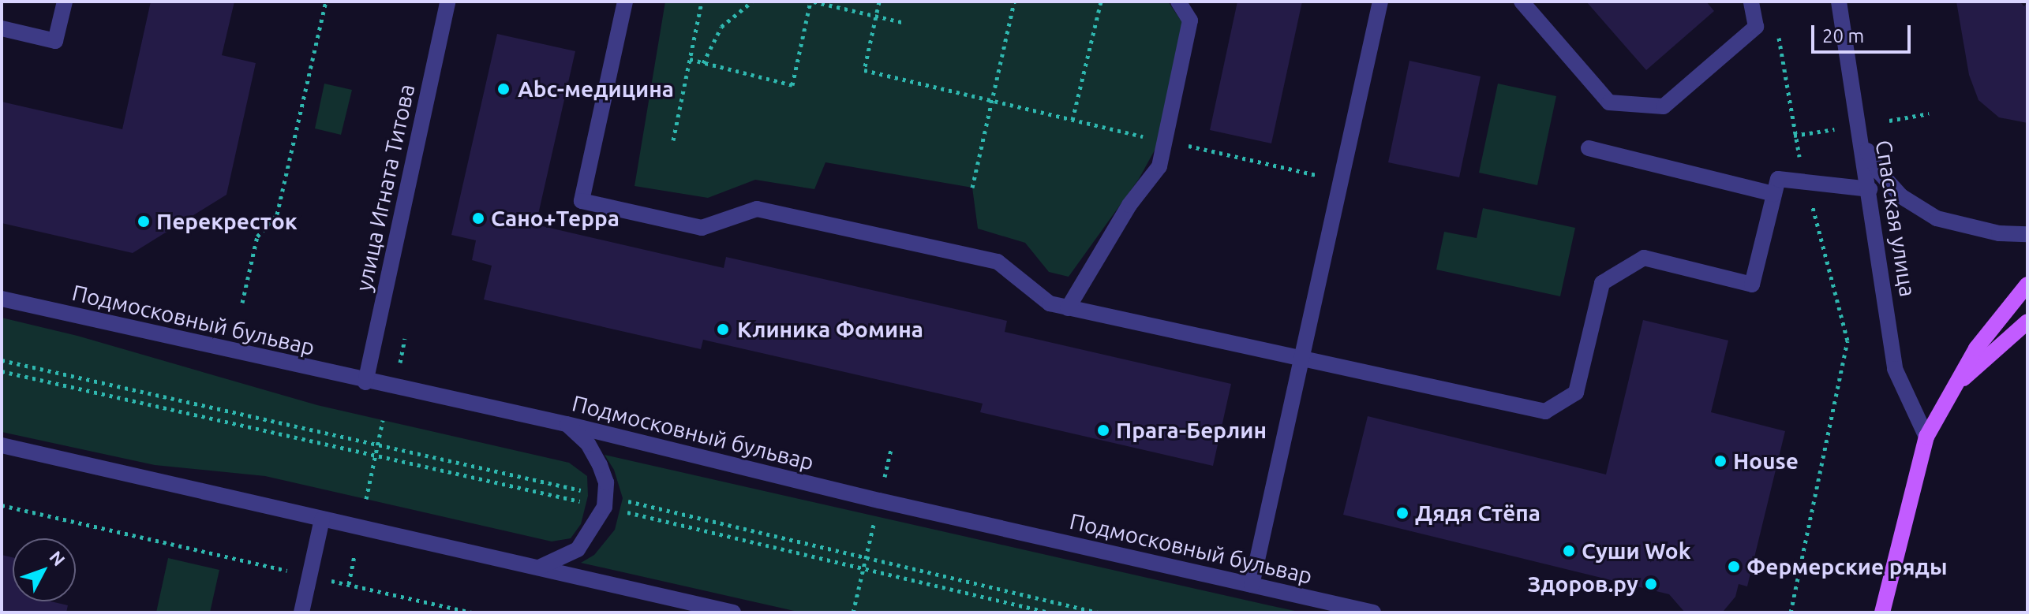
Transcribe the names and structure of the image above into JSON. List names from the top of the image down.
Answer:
{
  "streets": {
    "street": ["улица Игната Титова", "Спасская улица", "Подмосковный бульвар"]
  },
  "crossings": [
    ["улица Игната Титова", "Подмосковный бульвар"]
  ],
  "places": [
    "Abc-медицина",
    "Сано+Терра",
    "Перекресток",
    "Клиника Фомина",
    "Прага-Берлин",
    "House",
    "Дядя Стёпа",
    "Суши Wok",
    "Фермерские ряды",
    "Здоров.ру"
  ],
  "scale_bar": "20 m",
  "north": "top right"
}
